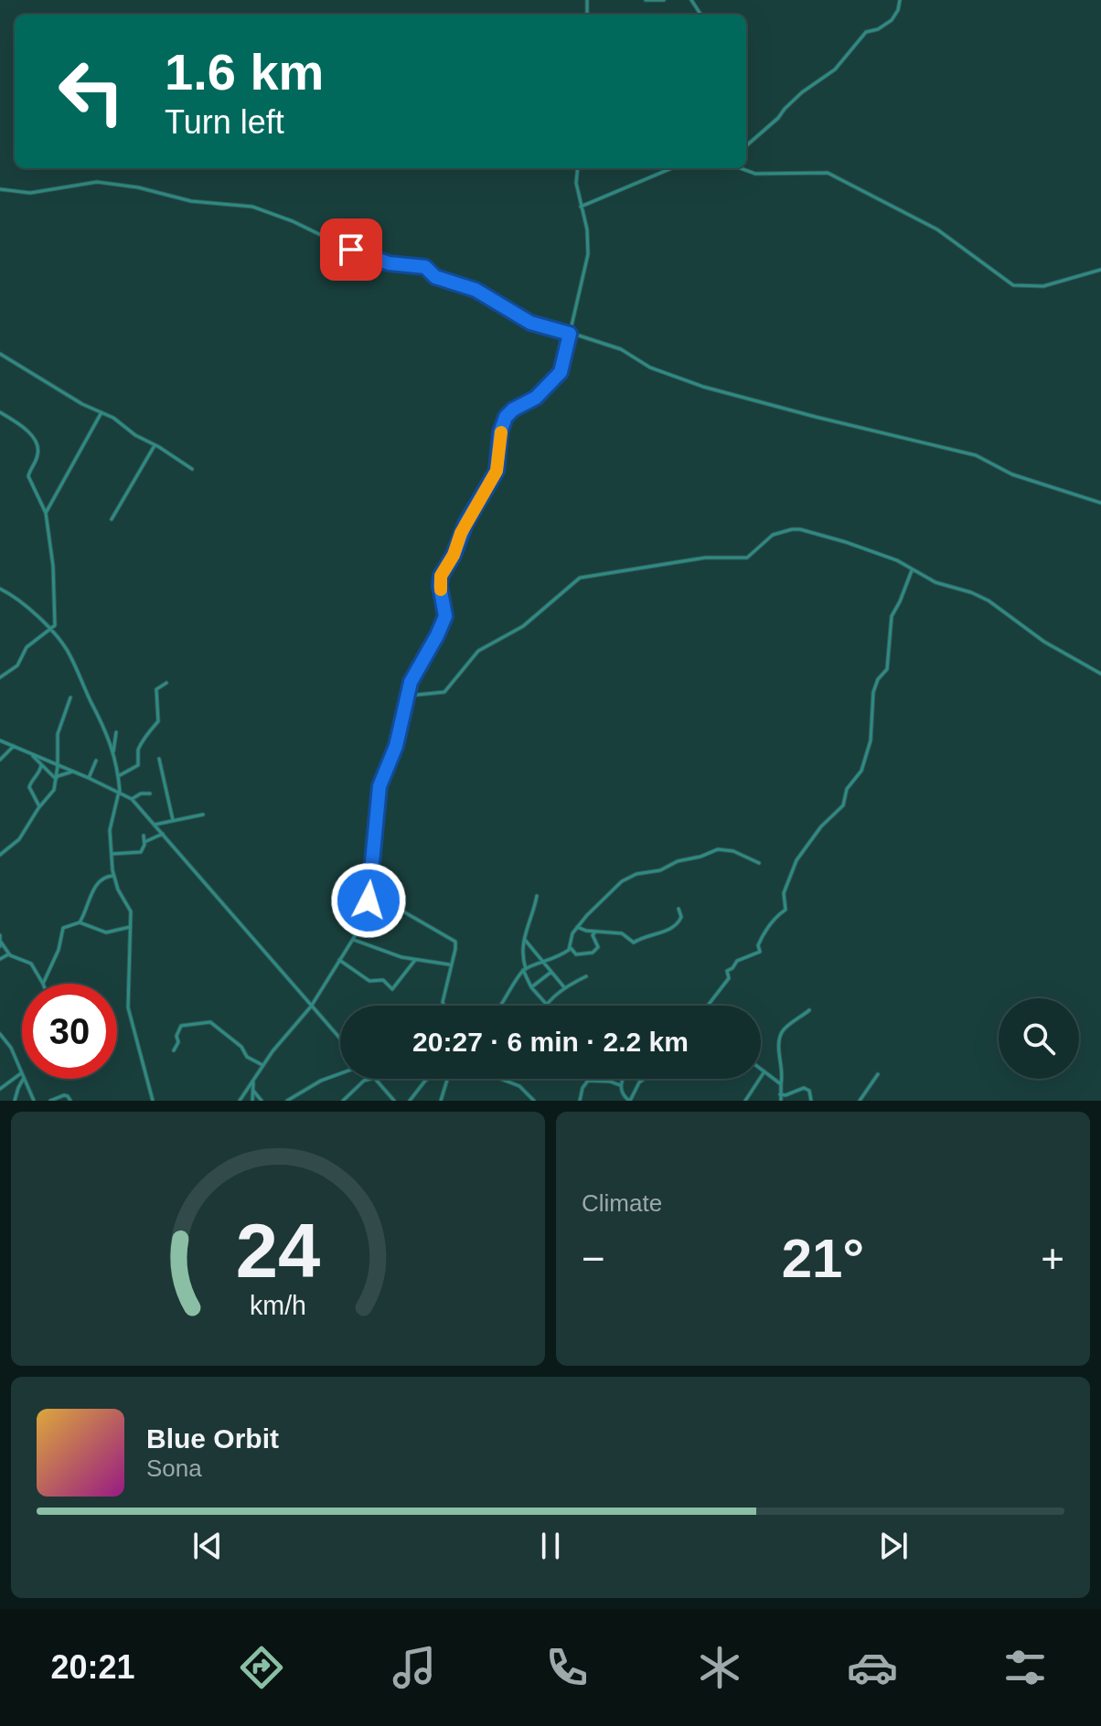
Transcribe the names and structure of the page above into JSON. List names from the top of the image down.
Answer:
{
  "page": {
    "turn": ["1.6 km", "Turn left"],
    "limit": "30",
    "trip": "20:27 · 6 min · 2.2 km",
    "tile": "Climate",
    "heat": ["−", "21°", "+"],
    "song": ["Blue Orbit", "Sona"],
    "tabs": "20:21",
    "gauge": ["24", "km/h"]
  }
}
